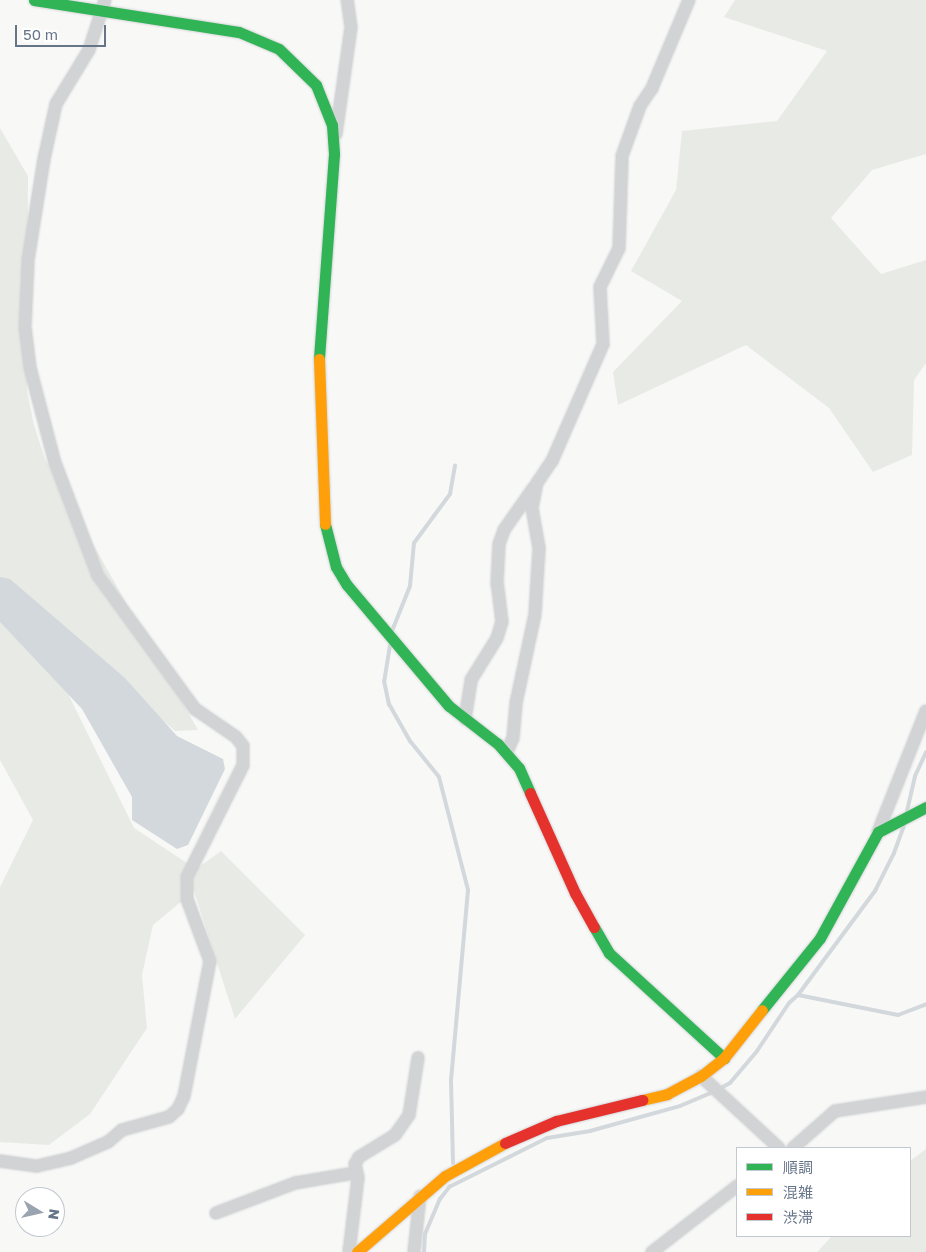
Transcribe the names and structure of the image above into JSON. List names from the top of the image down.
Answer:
{
  "legend": ["順調", "混雑", "渋滞"],
  "scale_bar": "50 m",
  "north": "right"
}
